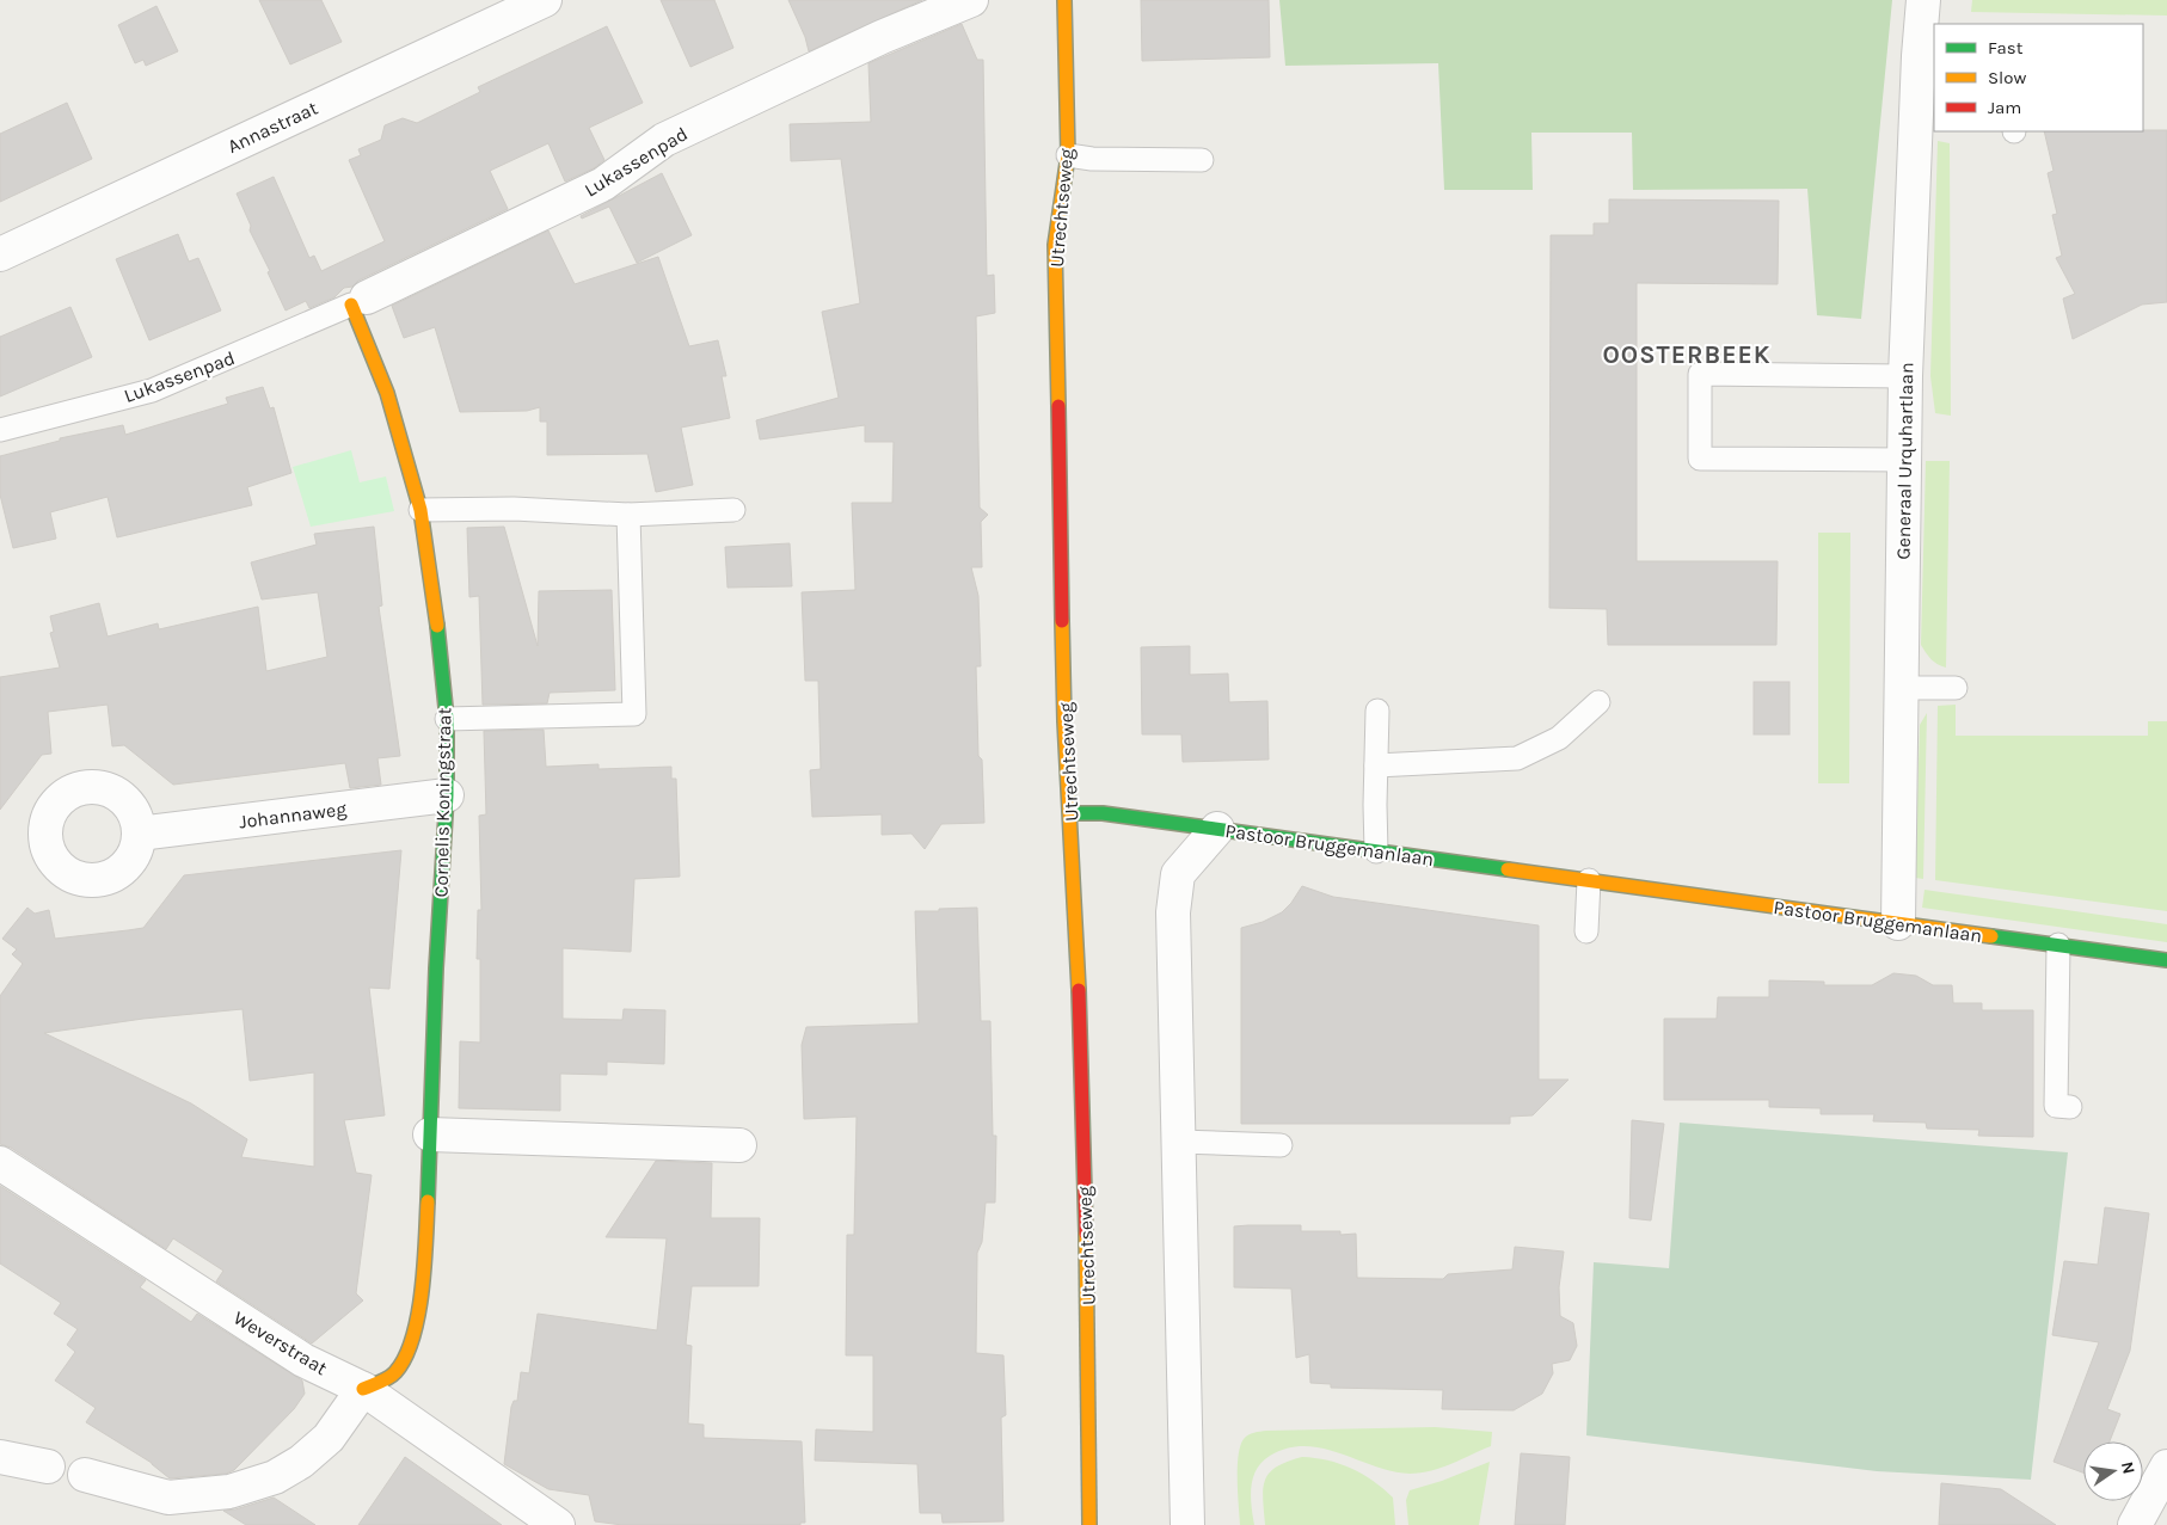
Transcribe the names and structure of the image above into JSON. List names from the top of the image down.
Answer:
{
  "streets": {
    "street": [
      "Annastraat",
      "Lukassenpad",
      "Utrechtseweg",
      "Generaal Urquhartlaan",
      "Cornelis Koningstraat",
      "Johannaweg",
      "Pastoor Bruggemanlaan",
      "Weverstraat"
    ]
  },
  "crossings": [
    ["Lukassenpad", "Cornelis Koningstraat"],
    ["Utrechtseweg", "Pastoor Bruggemanlaan"],
    ["Generaal Urquhartlaan", "Pastoor Bruggemanlaan"],
    ["Cornelis Koningstraat", "Johannaweg"],
    ["Cornelis Koningstraat", "Weverstraat"]
  ],
  "districts": ["OOSTERBEEK"],
  "legend": ["Fast", "Slow", "Jam"],
  "north": "right"
}
